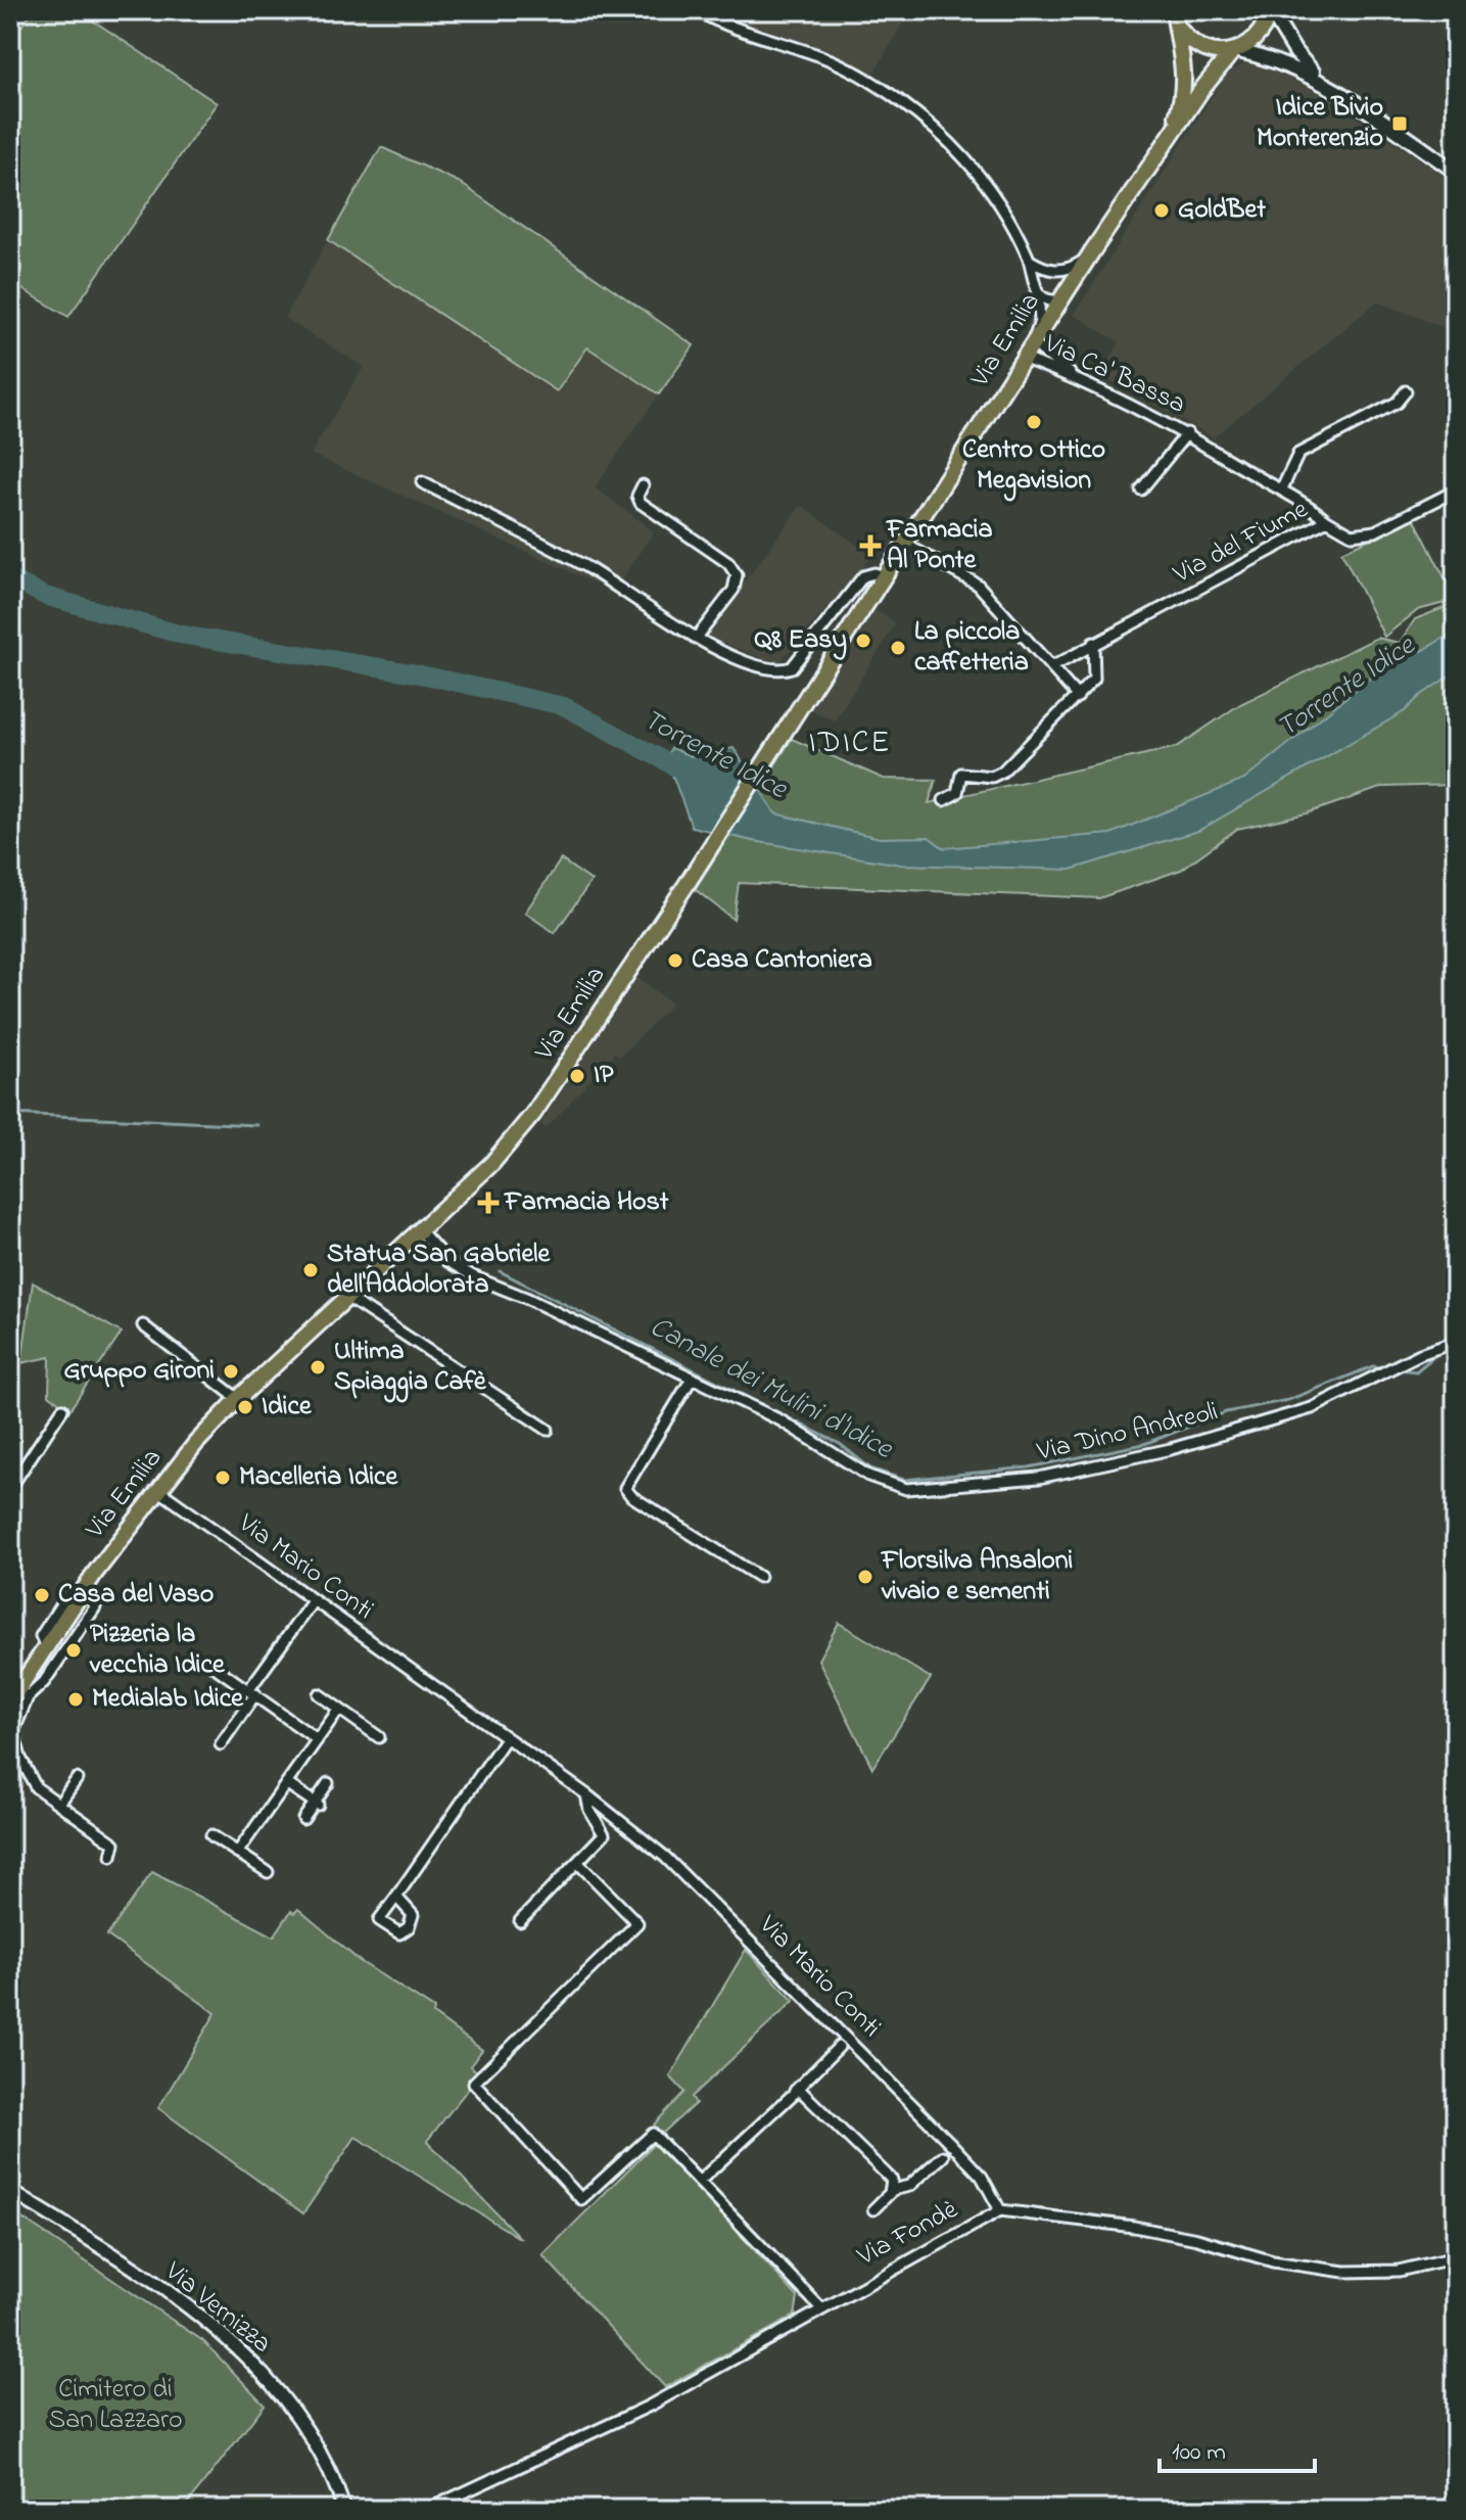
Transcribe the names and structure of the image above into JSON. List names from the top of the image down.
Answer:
{
  "streets": {
    "main road": ["Via Emilia"],
    "street": [
      "Via Ca' Bassa",
      "Via del Fiume",
      "Via Dino Andreoli",
      "Via Mario Conti",
      "Via Fondè",
      "Via Vernizza"
    ]
  },
  "crossings": [
    ["Via Emilia", "Via Ca' Bassa"],
    ["Via Emilia", "Via Dino Andreoli"],
    ["Via Emilia", "Via Mario Conti"],
    ["Via Ca' Bassa", "Via del Fiume"],
    ["Via Mario Conti", "Via Fondè"]
  ],
  "districts": ["IDICE"],
  "water": ["Torrente Idice", "Canale dei Mulini d'Idice"],
  "parks": ["Cimitero di San Lazzaro"],
  "places": {
    "transit": ["Idice Bivio Monterenzio"],
    "other": [
      "GoldBet",
      "Centro Ottico Megavision",
      "Q8 Easy",
      "La piccola caffetteria",
      "Casa Cantoniera",
      "IP",
      "Statua San Gabriele dell'Addolorata",
      "Ultima Spiaggia Cafè",
      "Gruppo Gironi",
      "Idice",
      "Macelleria Idice",
      "Florsilva Ansaloni vivaio e sementi",
      "Casa del Vaso",
      "Pizzeria la vecchia Idice",
      "Medialab Idice"
    ],
    "health": ["Farmacia Al Ponte", "Farmacia Host"]
  },
  "scale_bar": "100 m"
}
